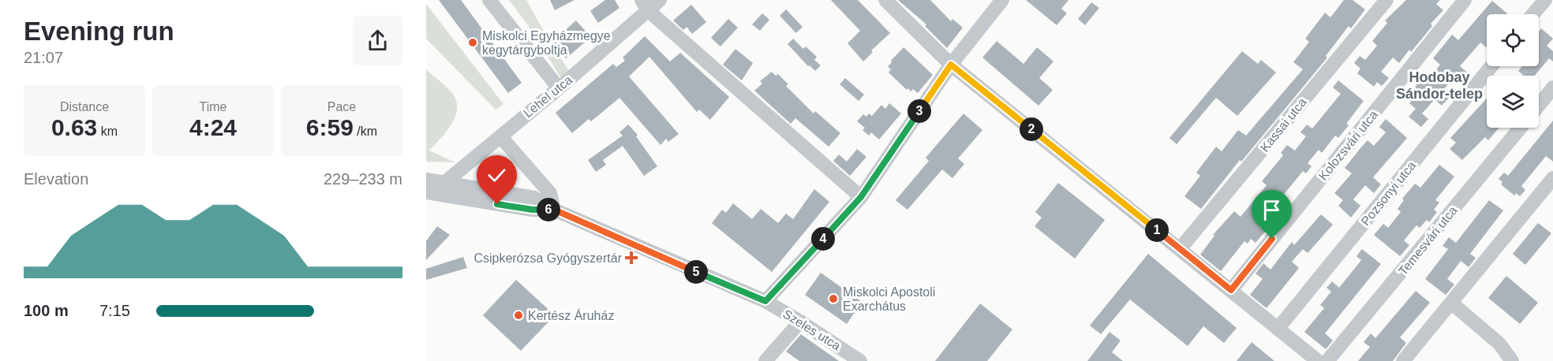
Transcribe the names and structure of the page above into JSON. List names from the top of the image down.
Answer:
{
  "streets": {
    "street": [
      "Lehel utca",
      "Kassai utca",
      "Kolozsvári utca",
      "Pozsonyi utca",
      "Temesvári utca",
      "Szeles utca"
    ]
  },
  "crossings": [
    ["Lehel utca", "Szeles utca"]
  ],
  "districts": ["Hodobay Sándor-telep"],
  "places": {
    "other": ["Miskolci Egyházmegye kegytárgyboltja", "Miskolci Apostoli Exarchátus", "Kertész Áruház"],
    "health": ["Csipkerózsa Gyógyszertár"]
  },
  "page": {
    "heading": ["Evening run", "21:07"],
    "stats": [
      ["Distance", "0.63 km"],
      ["Time", "4:24"],
      ["Pace", "6:59 /km"]
    ],
    "pins": [
      "3",
      "2",
      "6",
      "1",
      "4",
      "5"
    ],
    "chart": ["Elevation", "229–233 m"],
    "list": [
      {
        "name": "100 m",
        "note": "7:15"
      }
    ]
  }
}
